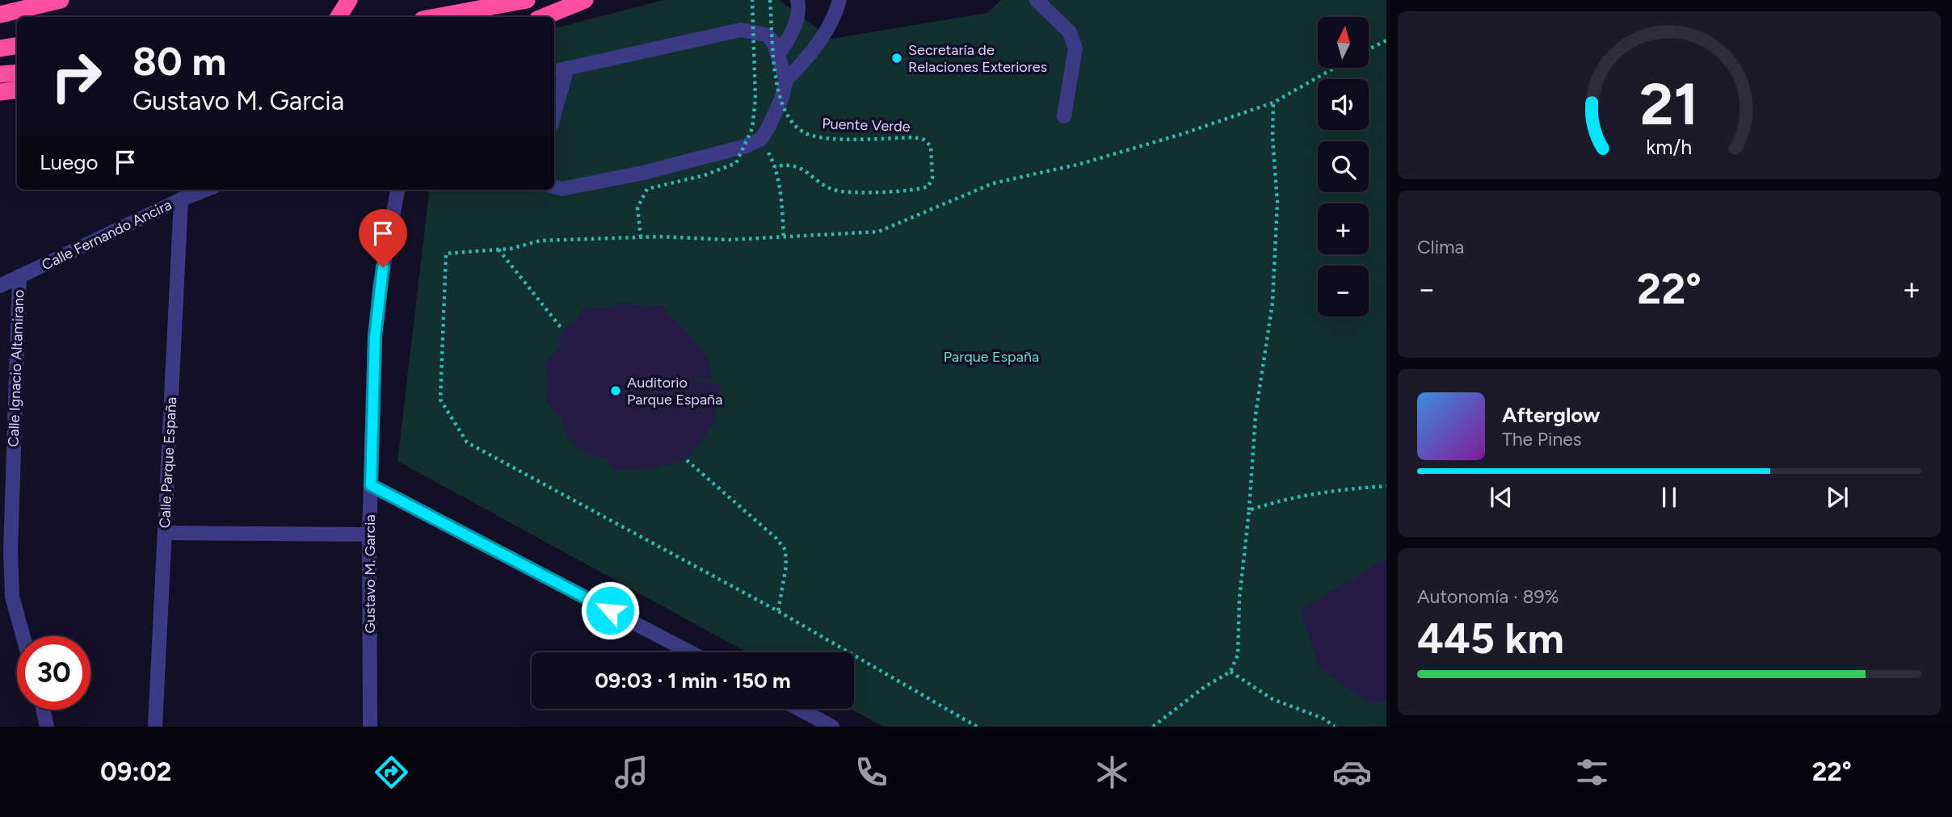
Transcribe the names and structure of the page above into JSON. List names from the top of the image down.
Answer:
{
  "streets": {
    "street": [
      "Calle Fernando Ancira",
      "Calle Ignacio Altamirano",
      "Calle Parque España",
      "Gustavo M. Garcia"
    ],
    "path": ["Puente Verde"]
  },
  "crossings": [
    ["Calle Fernando Ancira", "Calle Ignacio Altamirano"],
    ["Calle Fernando Ancira", "Calle Parque España"]
  ],
  "parks": ["Parque España"],
  "places": ["Secretaría de Relaciones Exteriores", "Auditorio Parque España"],
  "north": "top",
  "page": {
    "map_buttons": ["+", "−"],
    "turn": ["80 m", "Gustavo M. Garcia"],
    "then": "Luego",
    "tile": [
      "Clima",
      ["Autonomía · 89%", "445 km"]
    ],
    "heat": ["−", "22°", "+"],
    "song": ["Afterglow", "The Pines"],
    "limit": "30",
    "trip": "09:03 · 1 min · 150 m",
    "tabs": ["09:02", "22°"],
    "gauge": ["21", "km/h"]
  }
}
